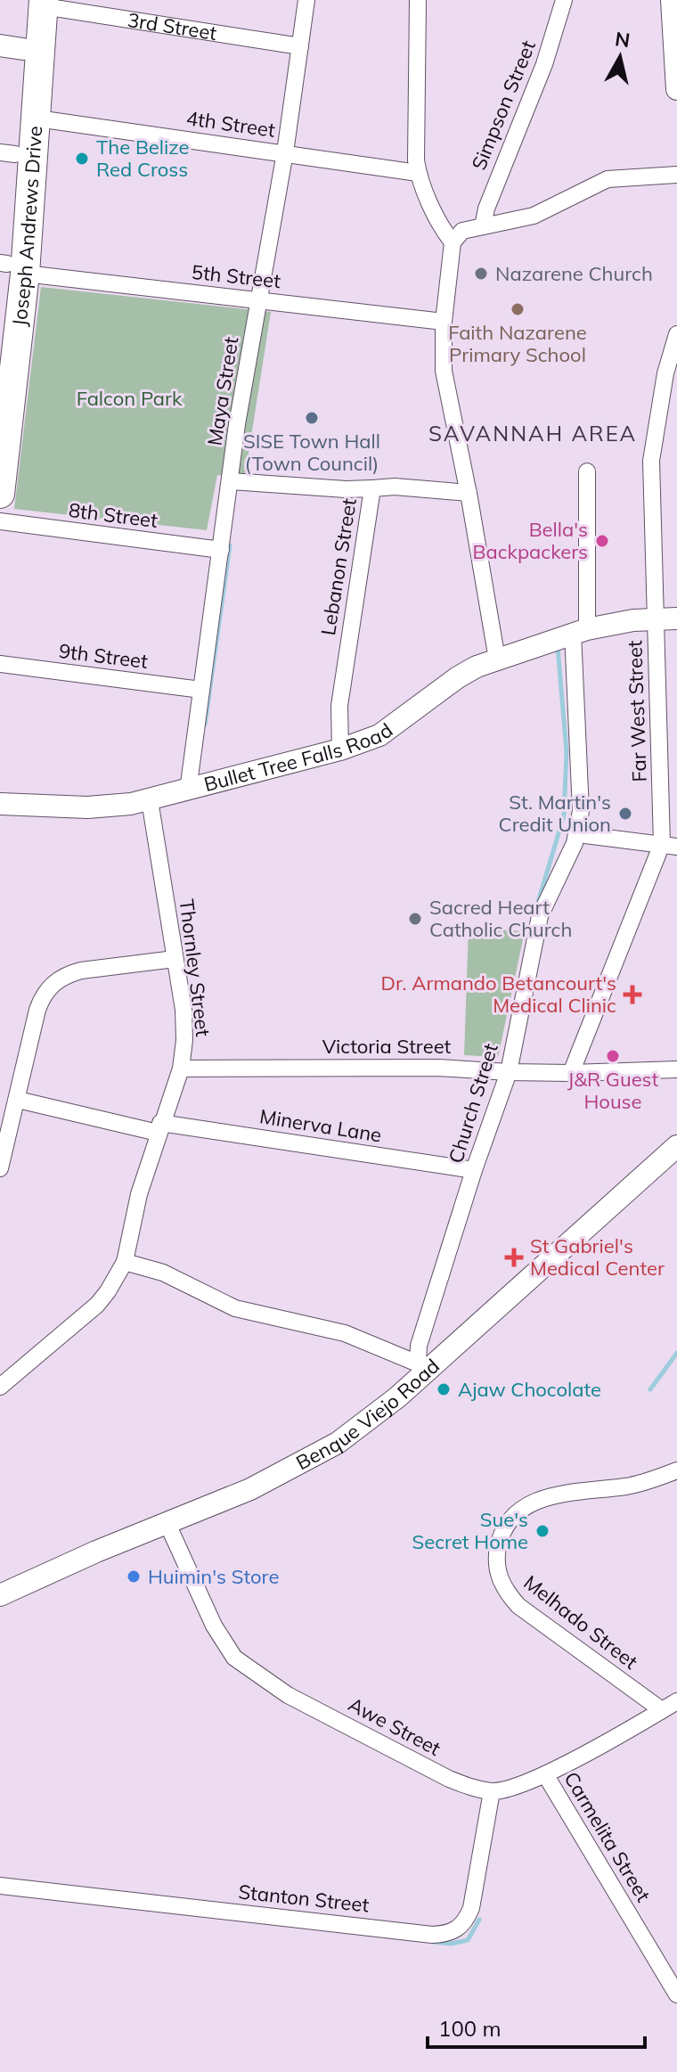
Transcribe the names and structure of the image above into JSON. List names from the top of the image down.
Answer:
{
  "streets": {
    "highway": ["Joseph Andrews Drive"],
    "main road": ["Bullet Tree Falls Road", "Benque Viejo Road"],
    "street": [
      "3rd Street",
      "Simpson Street",
      "4th Street",
      "5th Street",
      "Maya Street",
      "8th Street",
      "Lebanon Street",
      "9th Street",
      "Far West Street",
      "Thornley Street",
      "Victoria Street",
      "Church Street",
      "Minerva Lane",
      "Melhado Street",
      "Awe Street",
      "Carmelita Street",
      "Stanton Street"
    ]
  },
  "crossings": [
    ["3rd Street", "Joseph Andrews Drive"],
    ["3rd Street", "Maya Street"],
    ["4th Street", "Joseph Andrews Drive"],
    ["4th Street", "Maya Street"],
    ["Joseph Andrews Drive", "5th Street"],
    ["5th Street", "Maya Street"],
    ["Maya Street", "8th Street"],
    ["Maya Street", "Lebanon Street"],
    ["Maya Street", "9th Street"],
    ["Maya Street", "Bullet Tree Falls Road"],
    ["Lebanon Street", "Bullet Tree Falls Road"],
    ["Far West Street", "Bullet Tree Falls Road"],
    ["Far West Street", "Victoria Street"],
    ["Bullet Tree Falls Road", "Thornley Street"],
    ["Bullet Tree Falls Road", "Church Street"],
    ["Thornley Street", "Victoria Street"],
    ["Thornley Street", "Minerva Lane"],
    ["Victoria Street", "Church Street"],
    ["Church Street", "Minerva Lane"],
    ["Church Street", "Benque Viejo Road"],
    ["Benque Viejo Road", "Awe Street"],
    ["Awe Street", "Stanton Street"]
  ],
  "districts": ["SAVANNAH AREA"],
  "parks": ["Falcon Park"],
  "places": {
    "other": [
      "The Belize Red Cross",
      "Nazarene Church",
      "Faith Nazarene Primary School",
      "SISE Town Hall (Town Council)",
      "Bella's Backpackers",
      "St. Martin's Credit Union",
      "Sacred Heart Catholic Church",
      "J&R Guest House",
      "Ajaw Chocolate",
      "Sue's Secret Home",
      "Huimin's Store"
    ],
    "health": ["Dr. Armando Betancourt's Medical Clinic", "St Gabriel's Medical Center"]
  },
  "scale_bar": "100 m",
  "north": "top"
}
